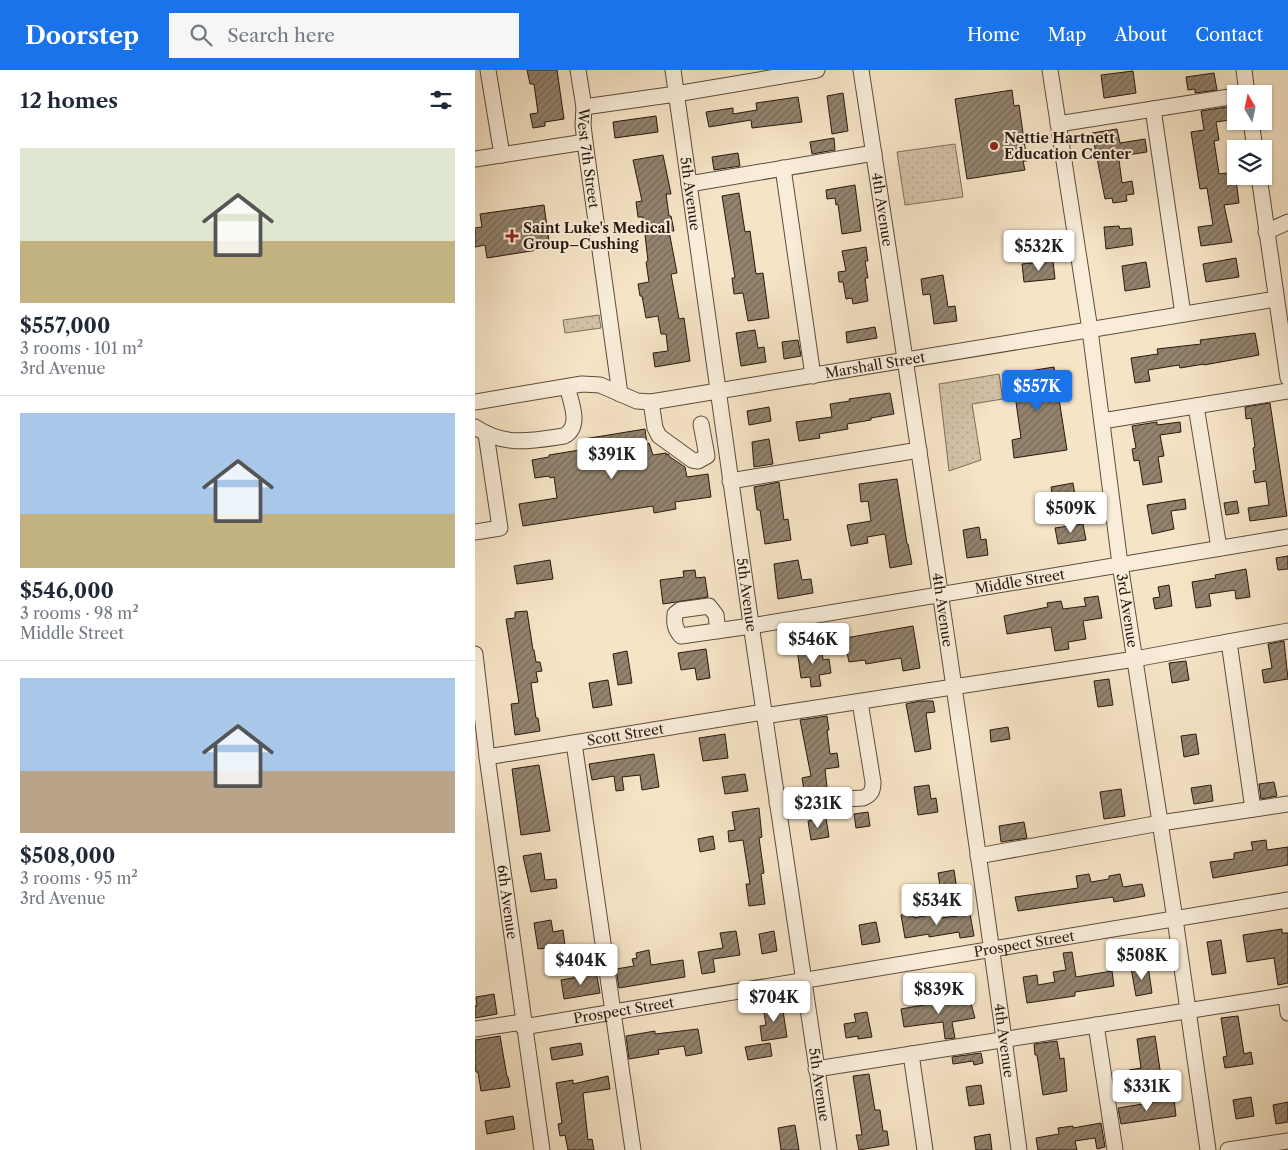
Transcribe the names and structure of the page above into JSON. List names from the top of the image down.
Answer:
{
  "streets": {
    "street": [
      "West 7th Street",
      "5th Avenue",
      "4th Avenue",
      "Marshall Street",
      "Middle Street",
      "3rd Avenue",
      "Scott Street",
      "6th Avenue",
      "Prospect Street"
    ]
  },
  "crossings": [
    ["West 7th Street", "Marshall Street"],
    ["5th Avenue", "Marshall Street"],
    ["5th Avenue", "Middle Street"],
    ["5th Avenue", "Scott Street"],
    ["5th Avenue", "Prospect Street"],
    ["4th Avenue", "Marshall Street"],
    ["4th Avenue", "Middle Street"],
    ["4th Avenue", "Scott Street"],
    ["4th Avenue", "Prospect Street"],
    ["Marshall Street", "3rd Avenue"],
    ["Middle Street", "3rd Avenue"],
    ["3rd Avenue", "Scott Street"],
    ["3rd Avenue", "Prospect Street"],
    ["Scott Street", "6th Avenue"],
    ["6th Avenue", "Prospect Street"]
  ],
  "places": {
    "other": ["Nettie Hartnett Education Center"],
    "health": ["Saint Luke's Medical Group–Cushing"]
  },
  "north": "top",
  "page": {
    "header": "Doorstep",
    "search": "Search here",
    "nav": [
      "Home",
      "Map",
      "About",
      "Contact"
    ],
    "heading": "12 homes",
    "list": [
      {
        "name": "$557,000",
        "note": "3 rooms · 101 m² · 3rd Avenue"
      },
      {
        "name": "$546,000",
        "note": "3 rooms · 98 m² · Middle Street"
      },
      {
        "name": "$508,000",
        "note": "3 rooms · 95 m² · 3rd Avenue"
      }
    ],
    "price": [
      "$532K",
      "$557K",
      "$391K",
      "$509K",
      "$546K",
      "$231K",
      "$534K",
      "$508K",
      "$404K",
      "$839K",
      "$704K",
      "$331K"
    ]
  }
}
